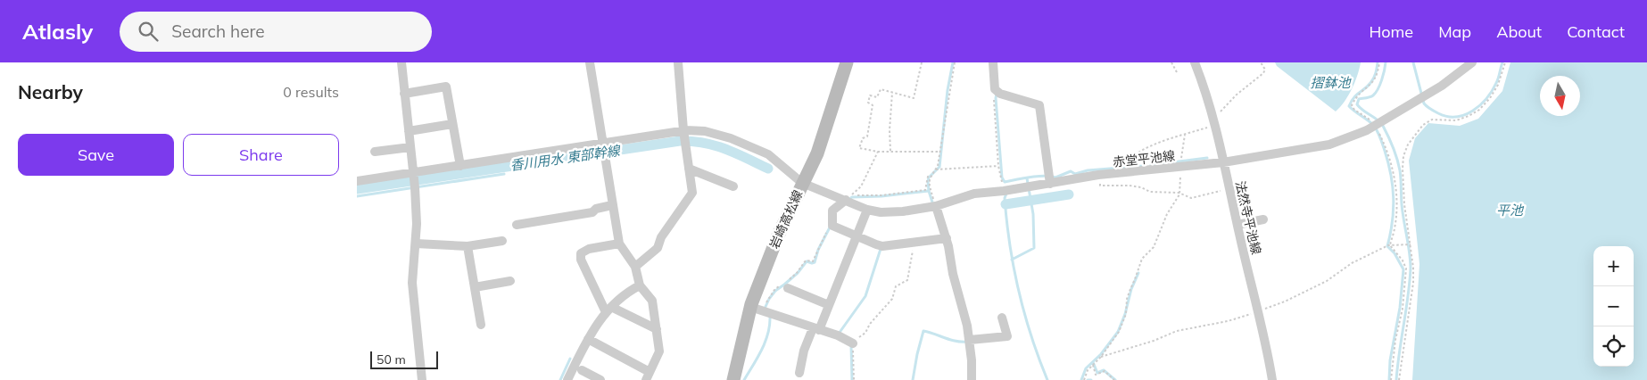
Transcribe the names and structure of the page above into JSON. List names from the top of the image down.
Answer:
{
  "streets": {
    "main road": ["岩崎高松線"],
    "street": ["赤堂平池線", "法然寺平池線"]
  },
  "crossings": [
    ["赤堂平池線", "法然寺平池線"],
    ["赤堂平池線", "岩崎高松線"]
  ],
  "water": ["摺鉢池", "香川用水 東部幹線", "平池"],
  "scale_bar": "50 m",
  "north": "bottom",
  "page": {
    "header": "Atlasly",
    "search": "Search here",
    "nav": [
      "Home",
      "Map",
      "About",
      "Contact"
    ],
    "heading": ["Nearby", "0 results"],
    "buttons": ["Save", "Share"],
    "map_buttons": ["+", "−"],
    "scale": "50 m"
  }
}
